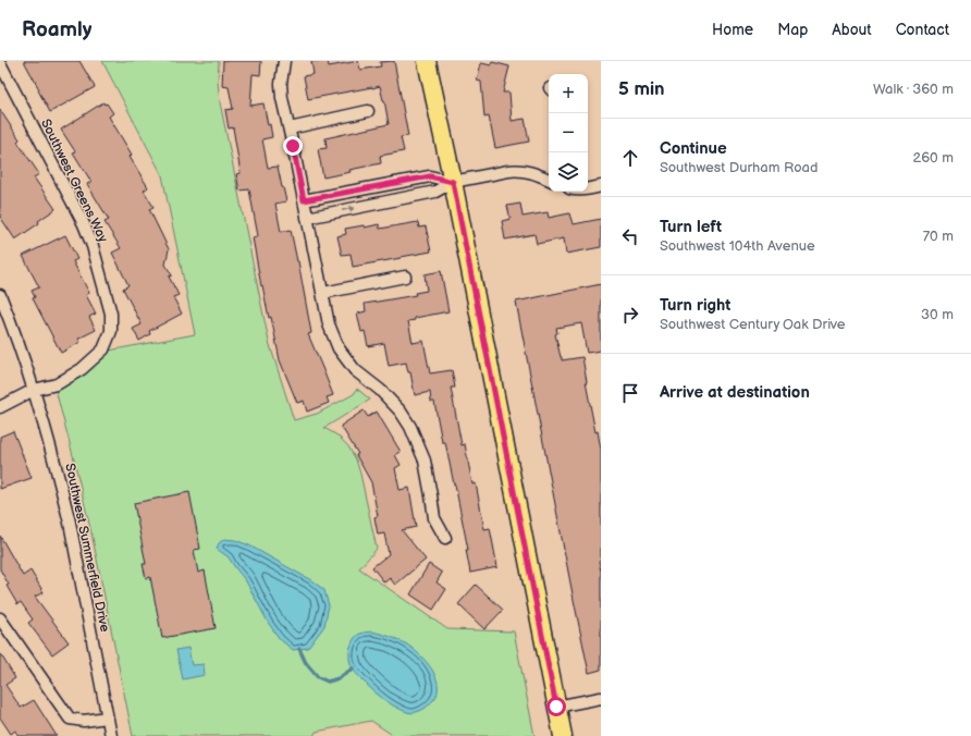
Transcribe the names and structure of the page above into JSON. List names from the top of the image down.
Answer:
{
  "streets": {
    "street": ["Southwest Greens Way", "Southwest Summerfield Drive"]
  },
  "crossings": [
    ["Southwest Greens Way", "Southwest Summerfield Drive"]
  ],
  "page": {
    "header": "Roamly",
    "nav": [
      "Home",
      "Map",
      "About",
      "Contact"
    ],
    "heading": ["5 min", "Walk · 360 m"],
    "map_buttons": ["+", "−"],
    "list": [
      ["Continue", "Southwest Durham Road", "260 m"],
      ["Turn left", "Southwest 104th Avenue", "70 m"],
      ["Turn right", "Southwest Century Oak Drive", "30 m"],
      "Arrive at destination"
    ]
  }
}
